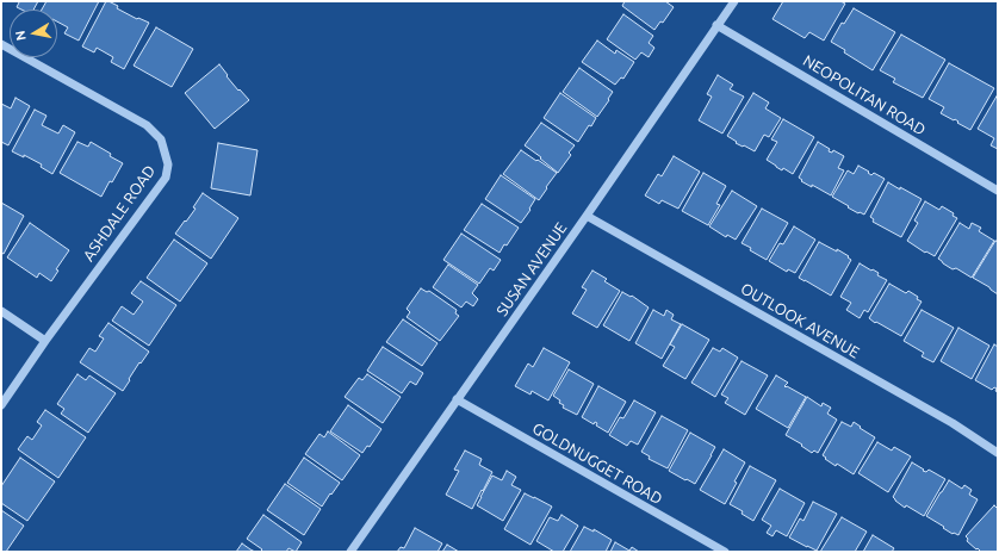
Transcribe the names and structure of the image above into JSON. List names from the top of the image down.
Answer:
{
  "streets": {
    "street": [
      "NEOPOLITAN ROAD",
      "ASHDALE ROAD",
      "SUSAN AVENUE",
      "OUTLOOK AVENUE",
      "GOLDNUGGET ROAD"
    ]
  },
  "crossings": [
    ["NEOPOLITAN ROAD", "SUSAN AVENUE"],
    ["SUSAN AVENUE", "OUTLOOK AVENUE"],
    ["SUSAN AVENUE", "GOLDNUGGET ROAD"]
  ],
  "north": "left"
}
